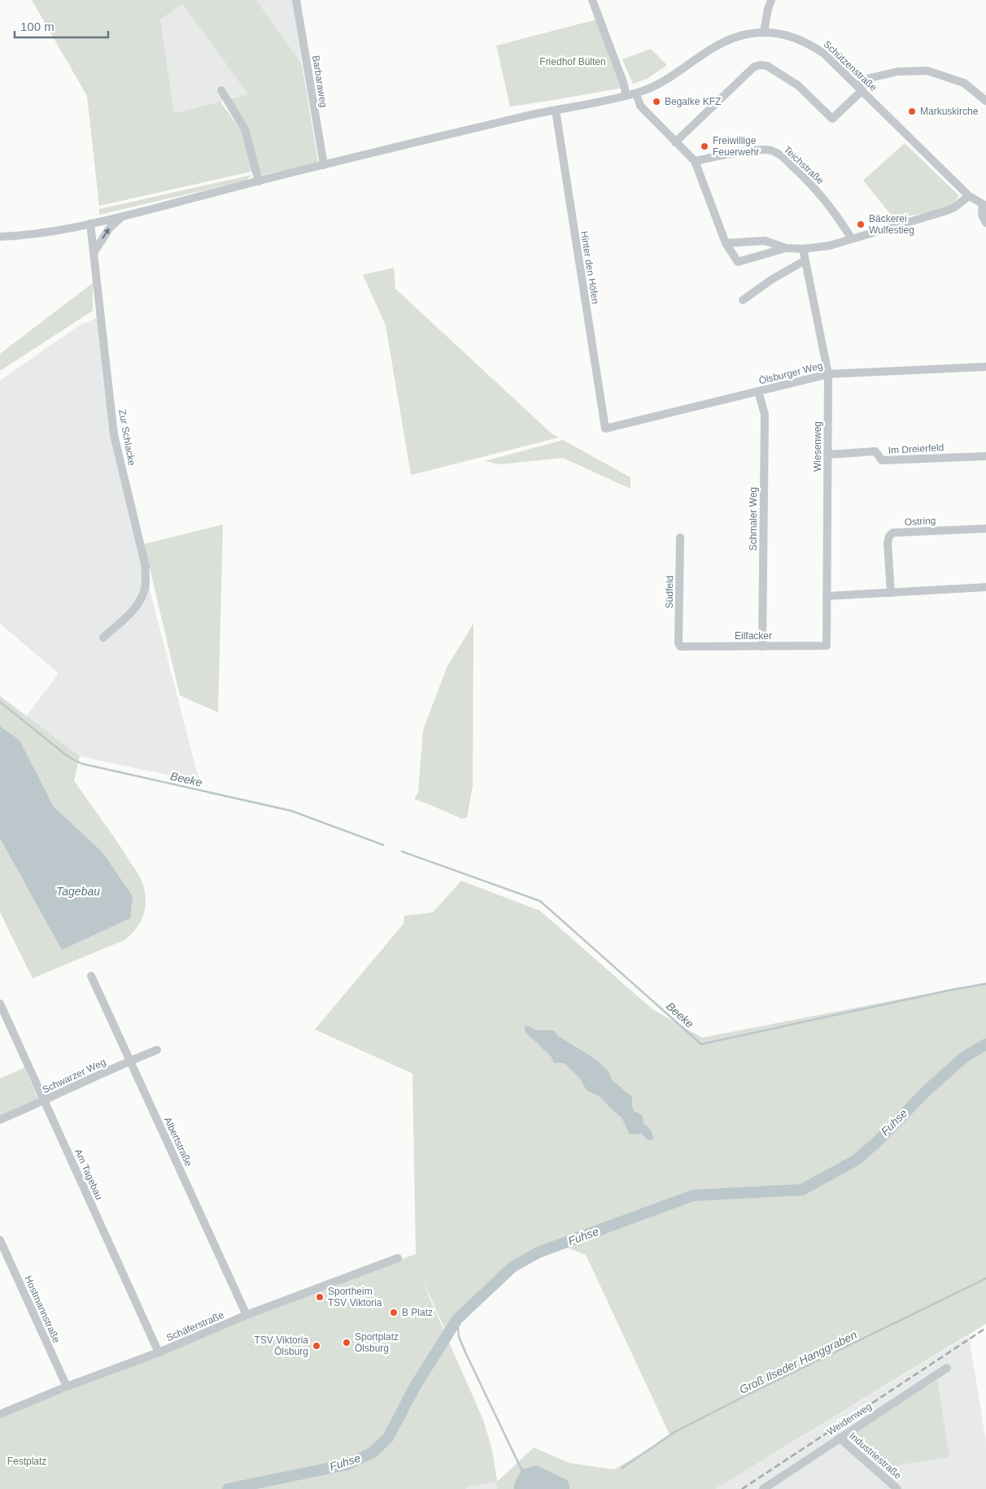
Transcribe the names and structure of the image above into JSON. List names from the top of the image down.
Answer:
{
  "streets": {
    "street": [
      "Schützenstraße",
      "Barbaraweg",
      "Teichstraße",
      "Hinter den Höfen",
      "Ölsburger Weg",
      "Zur Schlacke",
      "Wiesenweg",
      "Im Dreierfeld",
      "Schmaler Weg",
      "Ostring",
      "Südfeld",
      "Eilfacker",
      "Schwarzer Weg",
      "Albertstraße",
      "Am Tagebau",
      "Hostmannstraße",
      "Schäferstraße",
      "Weidenweg",
      "Industriestraße"
    ]
  },
  "crossings": [
    ["Schützenstraße", "Barbaraweg"],
    ["Schützenstraße", "Hinter den Höfen"],
    ["Schützenstraße", "Zur Schlacke"],
    ["Hinter den Höfen", "Ölsburger Weg"],
    ["Ölsburger Weg", "Wiesenweg"],
    ["Ölsburger Weg", "Schmaler Weg"],
    ["Wiesenweg", "Im Dreierfeld"],
    ["Wiesenweg", "Eilfacker"],
    ["Schmaler Weg", "Eilfacker"],
    ["Südfeld", "Eilfacker"],
    ["Schwarzer Weg", "Albertstraße"],
    ["Schwarzer Weg", "Am Tagebau"],
    ["Albertstraße", "Schäferstraße"],
    ["Am Tagebau", "Schäferstraße"],
    ["Hostmannstraße", "Schäferstraße"],
    ["Weidenweg", "Industriestraße"]
  ],
  "water": [
    "Beeke",
    "Tagebau",
    "Fuhse",
    "Groß Ilseder Hanggraben"
  ],
  "parks": ["Friedhof Bülten", "Festplatz"],
  "places": [
    "Begalke KFZ",
    "Markuskirche",
    "Freiwillige Feuerwehr",
    "Bäckerei Wulfestieg",
    "Sportheim TSV Viktoria",
    "B Platz",
    "Sportplatz Ölsburg",
    "TSV Viktoria Ölsburg"
  ],
  "scale_bar": "100 m"
}
